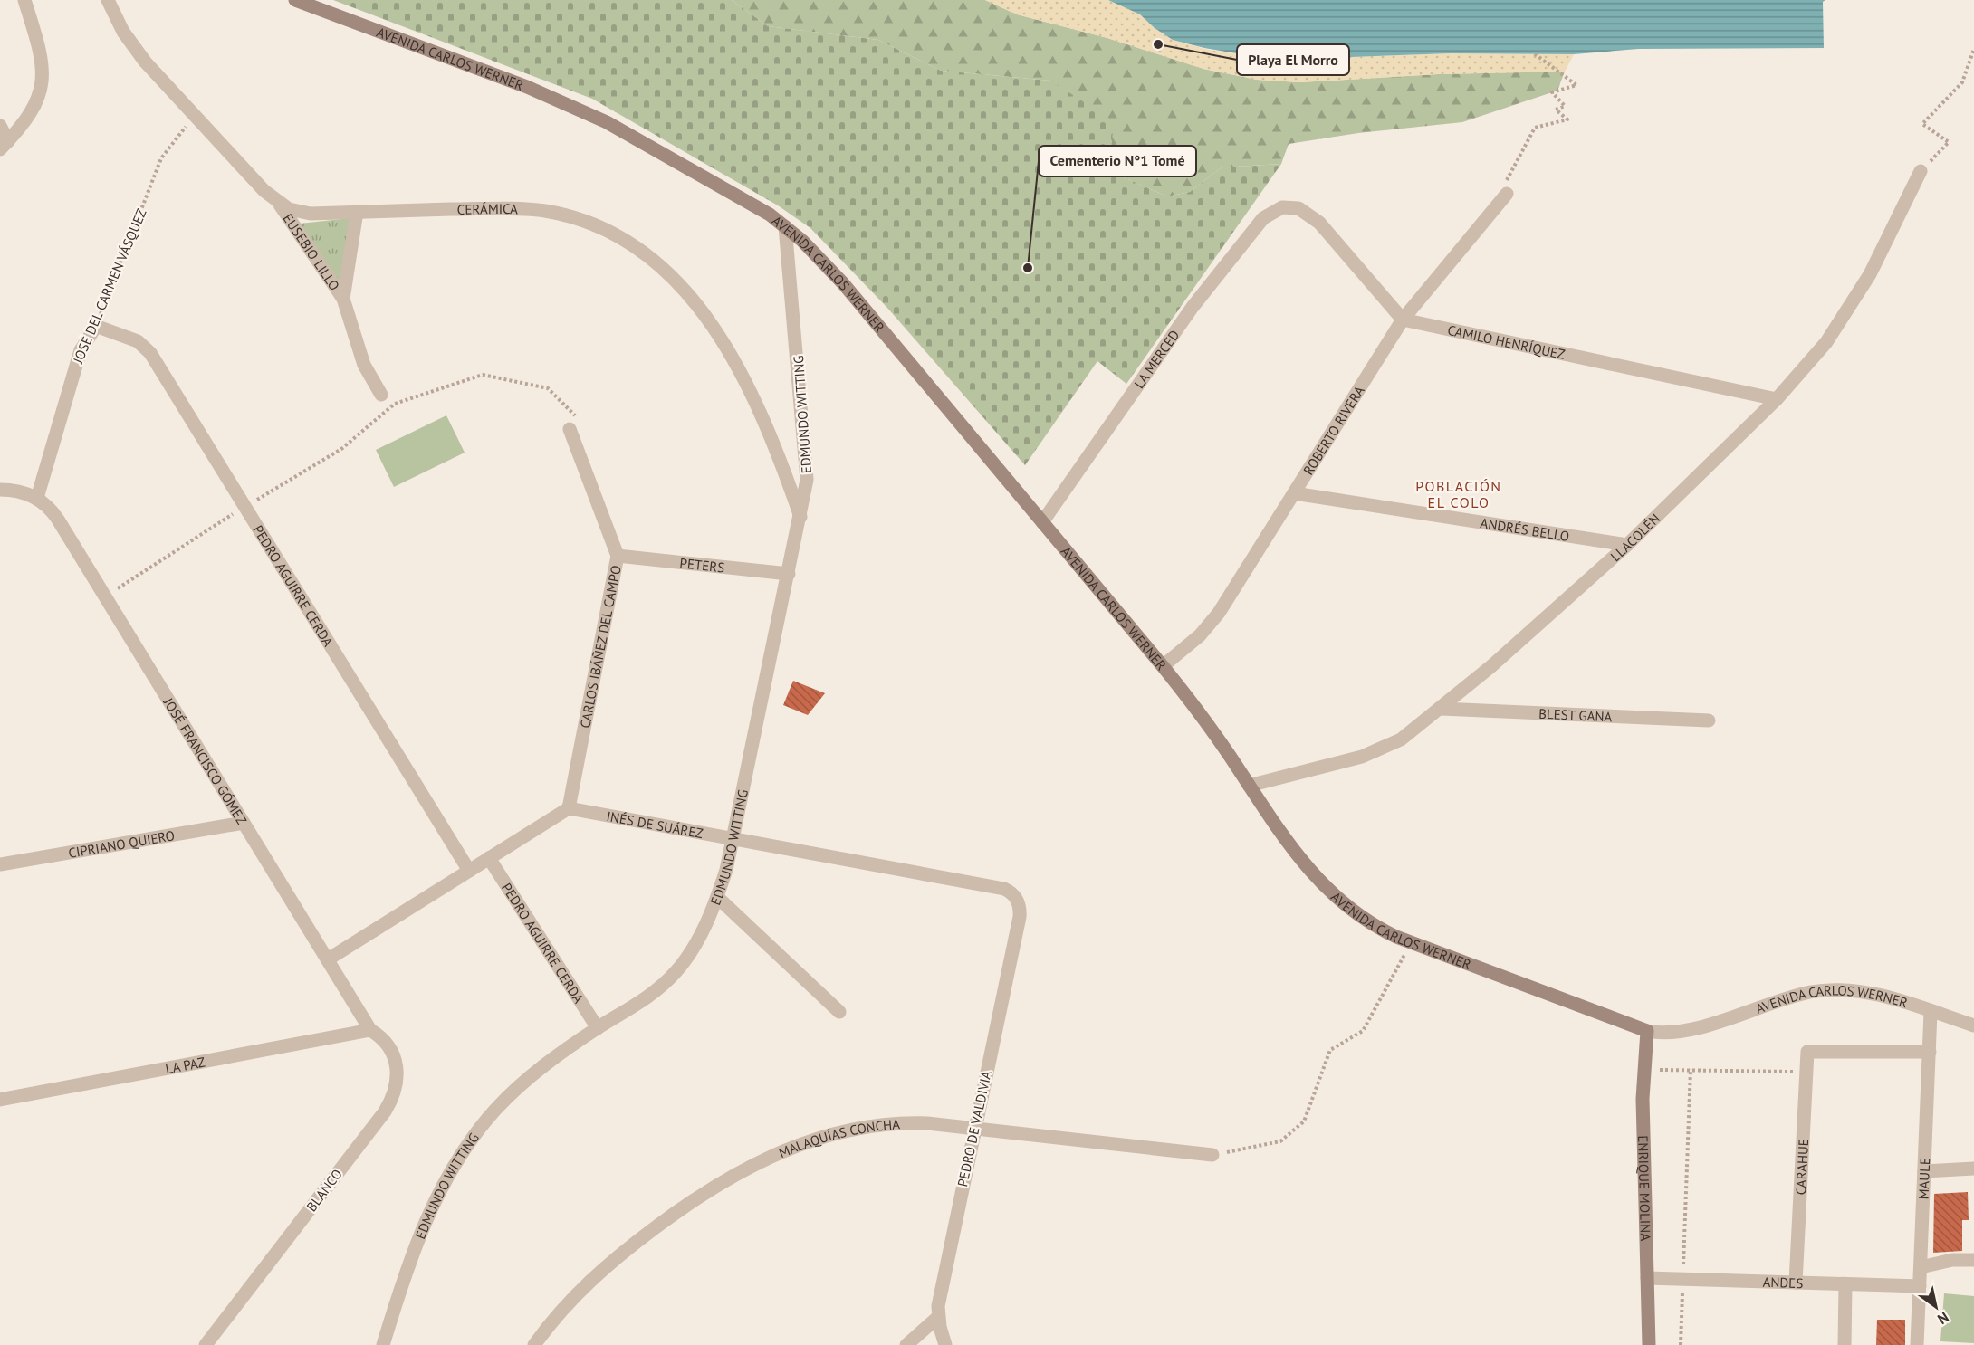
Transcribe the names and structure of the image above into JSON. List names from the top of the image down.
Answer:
{
  "streets": {
    "main road": ["AVENIDA CARLOS WERNER", "ENRIQUE MOLINA"],
    "street": [
      "CERÁMICA",
      "EUSEBIO LILLO",
      "JOSÉ DEL CARMEN VÁSQUEZ",
      "CAMILO HENRÍQUEZ",
      "LA MERCED",
      "EDMUNDO WITTING",
      "ROBERTO RIVERA",
      "ANDRÉS BELLO",
      "LLACOLÉN",
      "PETERS",
      "PEDRO AGUIRRE CERDA",
      "CARLOS IBÁÑEZ DEL CAMPO",
      "BLEST GANA",
      "JOSÉ FRANCISCO GÓMEZ",
      "INÉS DE SUÁREZ",
      "CIPRIANO QUIERO",
      "LA PAZ",
      "PEDRO DE VALDIVIA",
      "MALAQUÍAS CONCHA",
      "CARAHUE",
      "MAULE",
      "BLANCO",
      "ANDES"
    ]
  },
  "crossings": [
    ["AVENIDA CARLOS WERNER", "LA MERCED"],
    ["AVENIDA CARLOS WERNER", "EDMUNDO WITTING"],
    ["AVENIDA CARLOS WERNER", "ROBERTO RIVERA"],
    ["AVENIDA CARLOS WERNER", "LLACOLÉN"],
    ["AVENIDA CARLOS WERNER", "MAULE"],
    ["AVENIDA CARLOS WERNER", "ENRIQUE MOLINA"],
    ["CERÁMICA", "EUSEBIO LILLO"],
    ["CERÁMICA", "JOSÉ DEL CARMEN VÁSQUEZ"],
    ["CERÁMICA", "EDMUNDO WITTING"],
    ["JOSÉ DEL CARMEN VÁSQUEZ", "PEDRO AGUIRRE CERDA"],
    ["JOSÉ DEL CARMEN VÁSQUEZ", "JOSÉ FRANCISCO GÓMEZ"],
    ["CAMILO HENRÍQUEZ", "LA MERCED"],
    ["CAMILO HENRÍQUEZ", "ROBERTO RIVERA"],
    ["CAMILO HENRÍQUEZ", "LLACOLÉN"],
    ["LA MERCED", "ROBERTO RIVERA"],
    ["EDMUNDO WITTING", "PETERS"],
    ["EDMUNDO WITTING", "PEDRO AGUIRRE CERDA"],
    ["EDMUNDO WITTING", "INÉS DE SUÁREZ"],
    ["ROBERTO RIVERA", "ANDRÉS BELLO"],
    ["ANDRÉS BELLO", "LLACOLÉN"],
    ["LLACOLÉN", "BLEST GANA"],
    ["PETERS", "CARLOS IBÁÑEZ DEL CAMPO"],
    ["CARLOS IBÁÑEZ DEL CAMPO", "INÉS DE SUÁREZ"],
    ["JOSÉ FRANCISCO GÓMEZ", "CIPRIANO QUIERO"],
    ["JOSÉ FRANCISCO GÓMEZ", "LA PAZ"],
    ["JOSÉ FRANCISCO GÓMEZ", "BLANCO"],
    ["INÉS DE SUÁREZ", "PEDRO DE VALDIVIA"],
    ["LA PAZ", "BLANCO"],
    ["PEDRO DE VALDIVIA", "MALAQUÍAS CONCHA"],
    ["CARAHUE", "MAULE"],
    ["CARAHUE", "ANDES"],
    ["MAULE", "ANDES"],
    ["ENRIQUE MOLINA", "ANDES"]
  ],
  "districts": ["POBLACIÓN EL COLO"],
  "places": ["Playa El Morro", "Cementerio N°1 Tomé"],
  "north": "bottom right"
}
